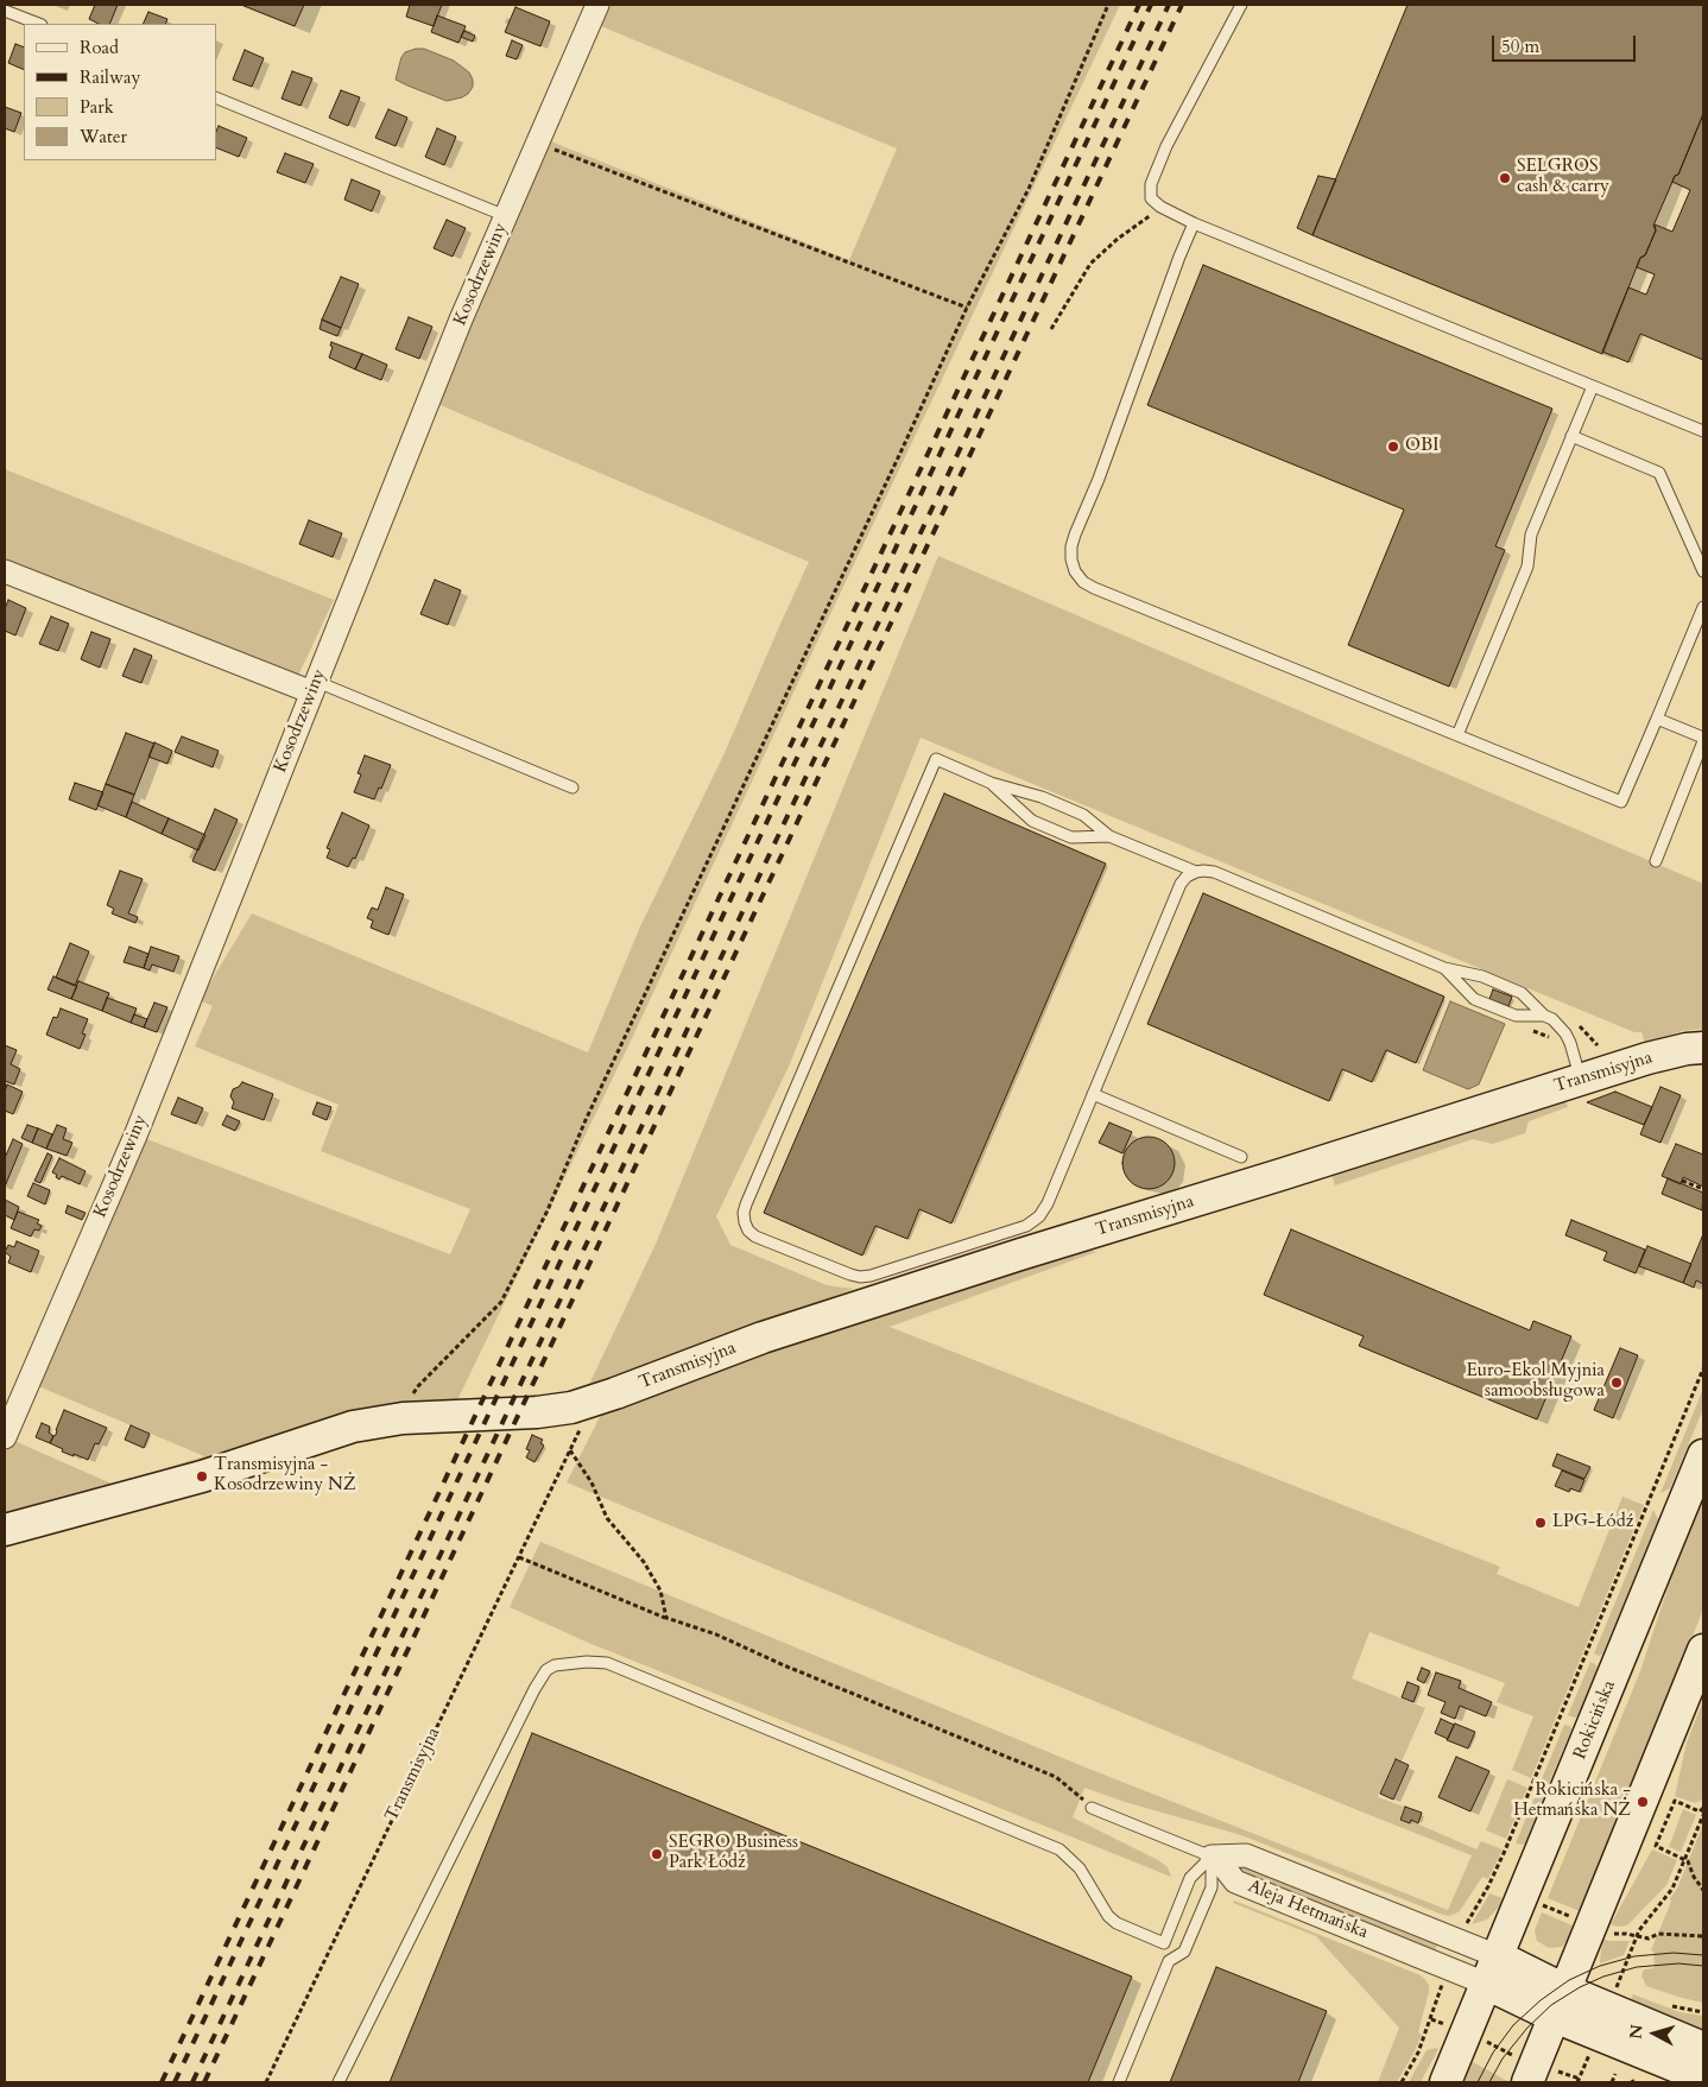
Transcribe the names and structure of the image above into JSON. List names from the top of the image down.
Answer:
{
  "streets": {
    "street": [
      "Kosodrzewiny",
      "Transmisyjna",
      "Rokicińska",
      "Aleja Hetmańska"
    ]
  },
  "crossings": [
    ["Rokicińska", "Aleja Hetmańska"]
  ],
  "places": [
    "SELGROS cash & carry",
    "OBI",
    "Euro-Ekol Myjnia samoobsługowa",
    "Transmisyjna - Kosodrzewiny NŻ",
    "LPG-Łódź",
    "Rokicińska - Hetmańska NŻ",
    "SEGRO Business Park Łódź"
  ],
  "legend": [
    "Road",
    "Railway",
    "Park",
    "Water"
  ],
  "scale_bar": "50 m",
  "north": "left"
}
